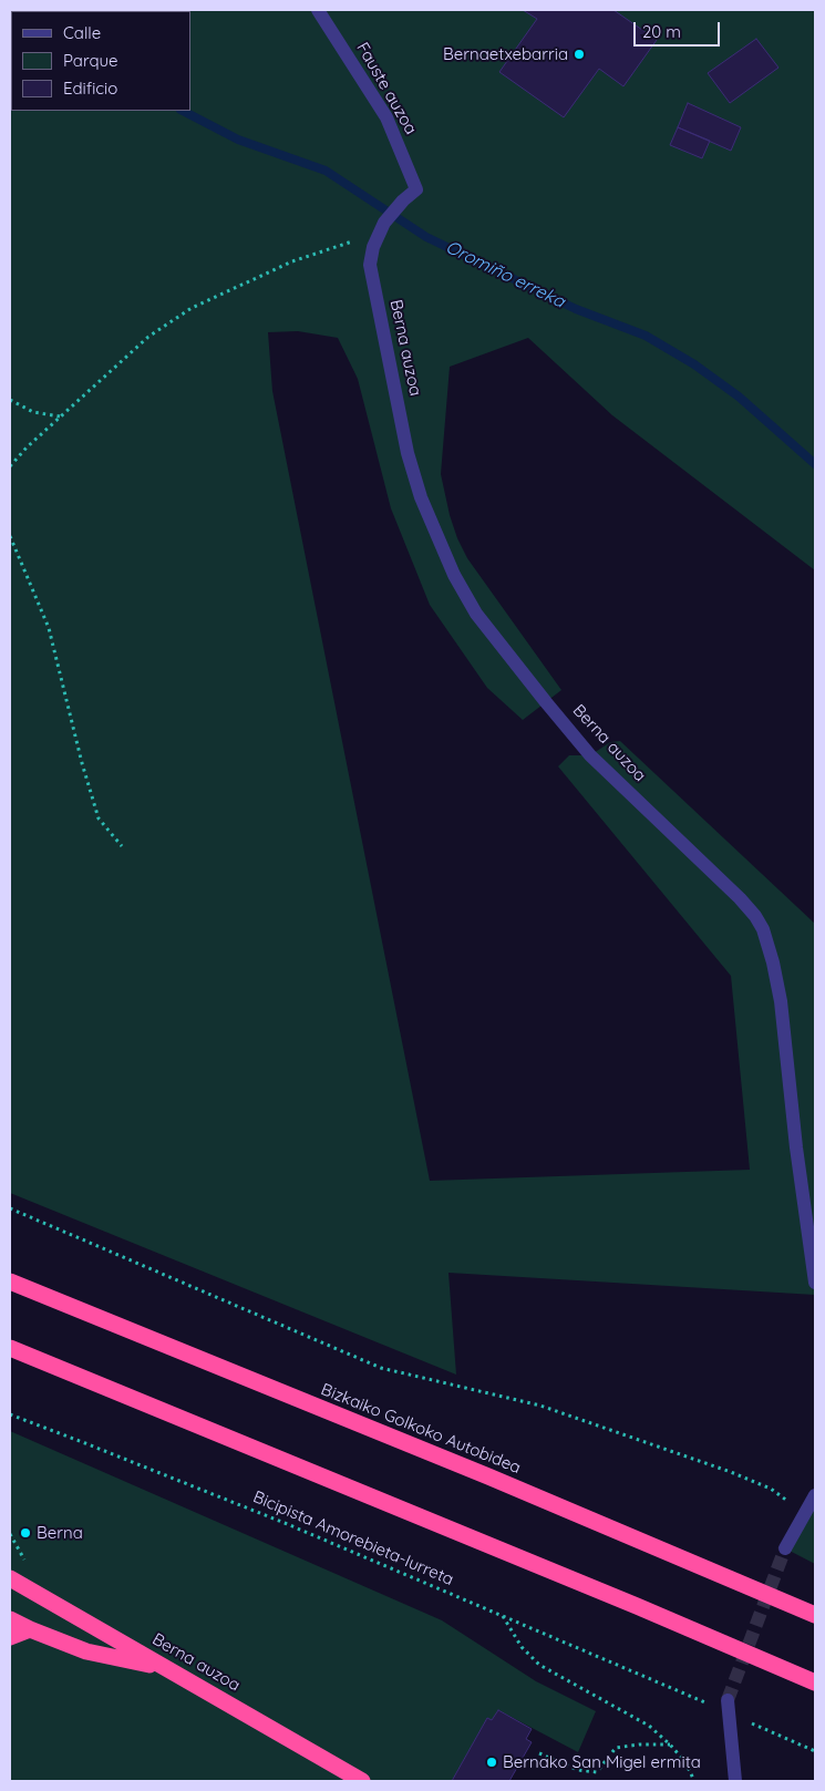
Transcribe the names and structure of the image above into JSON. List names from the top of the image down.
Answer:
{
  "streets": {
    "highway": ["Berna auzoa", "Bizkaiko Golkoko Autobidea"],
    "street": ["Fauste auzoa"],
    "path": ["Bicipista Amorebieta-Iurreta"]
  },
  "crossings": [
    ["Fauste auzoa", "Berna auzoa"]
  ],
  "water": ["Oromiño erreka"],
  "places": ["Bernaetxebarria", "Berna", "Bernako San Migel ermita"],
  "legend": ["Calle", "Parque", "Edificio"],
  "scale_bar": "20 m"
}
